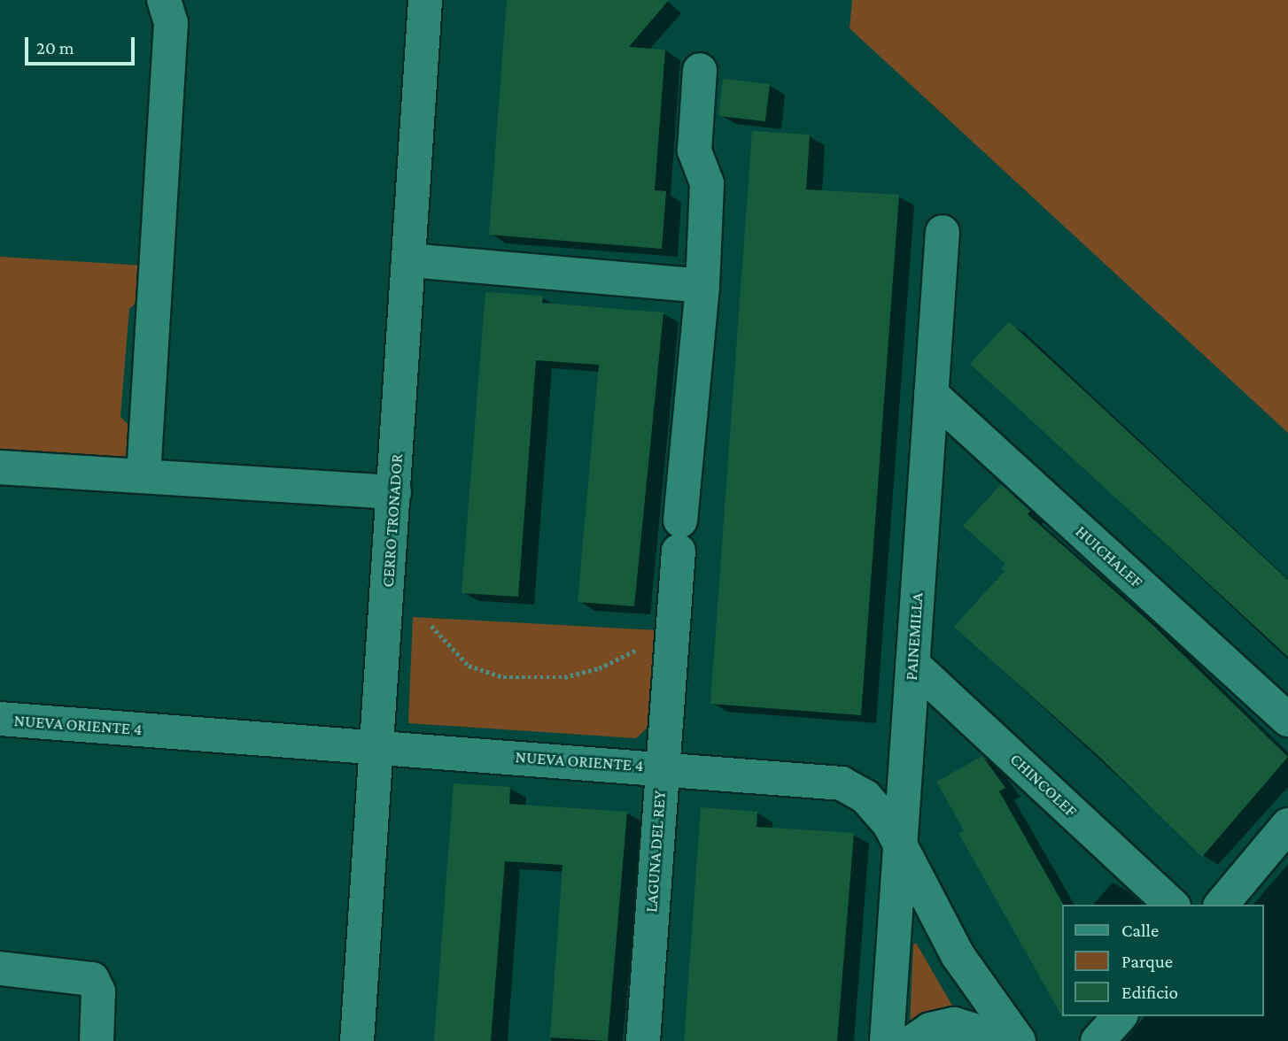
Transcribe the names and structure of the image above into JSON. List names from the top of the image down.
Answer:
{
  "streets": {
    "street": [
      "CERRO TRONADOR",
      "HUICHALEF",
      "PAINEMILLA",
      "NUEVA ORIENTE 4",
      "CHINCOLEF",
      "LAGUNA DEL REY"
    ]
  },
  "crossings": [
    ["CERRO TRONADOR", "NUEVA ORIENTE 4"],
    ["HUICHALEF", "PAINEMILLA"],
    ["PAINEMILLA", "NUEVA ORIENTE 4"],
    ["PAINEMILLA", "CHINCOLEF"],
    ["NUEVA ORIENTE 4", "LAGUNA DEL REY"]
  ],
  "legend": ["Calle", "Parque", "Edificio"],
  "scale_bar": "20 m"
}
